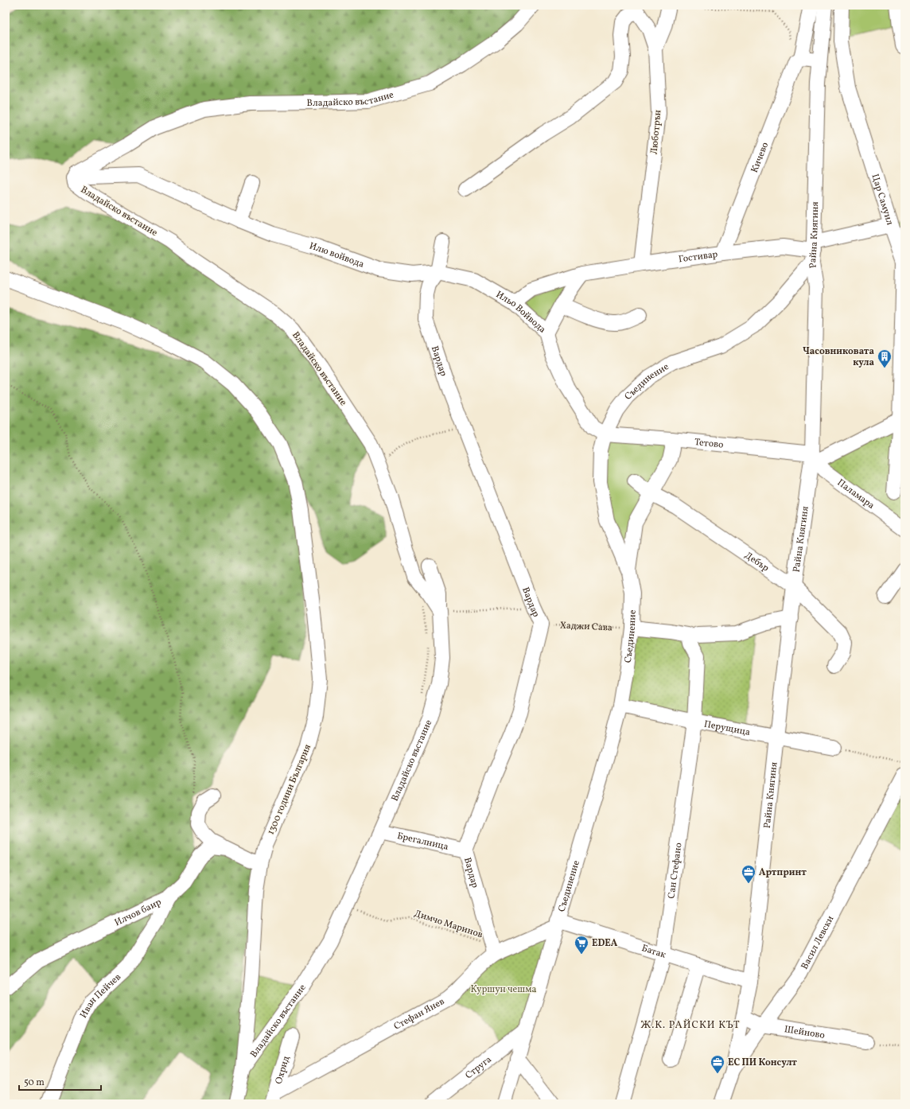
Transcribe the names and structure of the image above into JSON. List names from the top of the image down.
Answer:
{
  "streets": {
    "street": [
      "Владайско въстание",
      "Люботрън",
      "Кичево",
      "Цар Самуил",
      "Райна Княгиня",
      "Илю войвода",
      "Гостивар",
      "Ильо Войвода",
      "Вардар",
      "Съединение",
      "Тетово",
      "Паламара",
      "Дебър",
      "Перущица",
      "1300 години България",
      "Брегалница",
      "Сан Стефано",
      "Илчов баир",
      "Васил Левски",
      "Батак",
      "Иван Пейчев",
      "Стефан Янев",
      "Шейново",
      "Струга",
      "Охрид"
    ],
    "path": ["Хаджи Сава", "Димчо Маринов"]
  },
  "crossings": [
    ["Владайско въстание", "Илю войвода"],
    ["Владайско въстание", "1300 години България"],
    ["Владайско въстание", "Брегалница"],
    ["Владайско въстание", "Димчо Маринов"],
    ["Люботрън", "Гостивар"],
    ["Кичево", "Гостивар"],
    ["Цар Самуил", "Гостивар"],
    ["Райна Княгиня", "Гостивар"],
    ["Райна Княгиня", "Съединение"],
    ["Райна Княгиня", "Тетово"],
    ["Райна Княгиня", "Паламара"],
    ["Райна Княгиня", "Дебър"],
    ["Райна Княгиня", "Перущица"],
    ["Райна Княгиня", "Васил Левски"],
    ["Райна Княгиня", "Батак"],
    ["Райна Княгиня", "Шейново"],
    ["Илю войвода", "Ильо Войвода"],
    ["Илю войвода", "Вардар"],
    ["Гостивар", "Ильо Войвода"],
    ["Гостивар", "Съединение"],
    ["Ильо Войвода", "Вардар"],
    ["Ильо Войвода", "Съединение"],
    ["Ильо Войвода", "Тетово"],
    ["Вардар", "Хаджи Сава"],
    ["Вардар", "Брегалница"],
    ["Вардар", "Димчо Маринов"],
    ["Вардар", "Стефан Янев"],
    ["Съединение", "Тетово"],
    ["Съединение", "Хаджи Сава"],
    ["Съединение", "Перущица"],
    ["Съединение", "Батак"],
    ["Съединение", "Стефан Янев"],
    ["Съединение", "Струга"],
    ["Тетово", "Паламара"],
    ["Перущица", "Сан Стефано"],
    ["1300 години България", "Илчов баир"],
    ["Сан Стефано", "Батак"],
    ["Илчов баир", "Иван Пейчев"],
    ["Димчо Маринов", "Стефан Янев"],
    ["Васил Левски", "Шейново"],
    ["Батак", "Стефан Янев"],
    ["Стефан Янев", "Охрид"]
  ],
  "districts": ["Ж.К. РАЙСКИ КЪТ"],
  "parks": ["Куршун чешма"],
  "places": {
    "building": ["Часовниковата кула"],
    "office": ["Артпринт", "ЕС ПИ Консулт"],
    "supermarket": ["EDEA"]
  },
  "scale_bar": "50 m"
}
